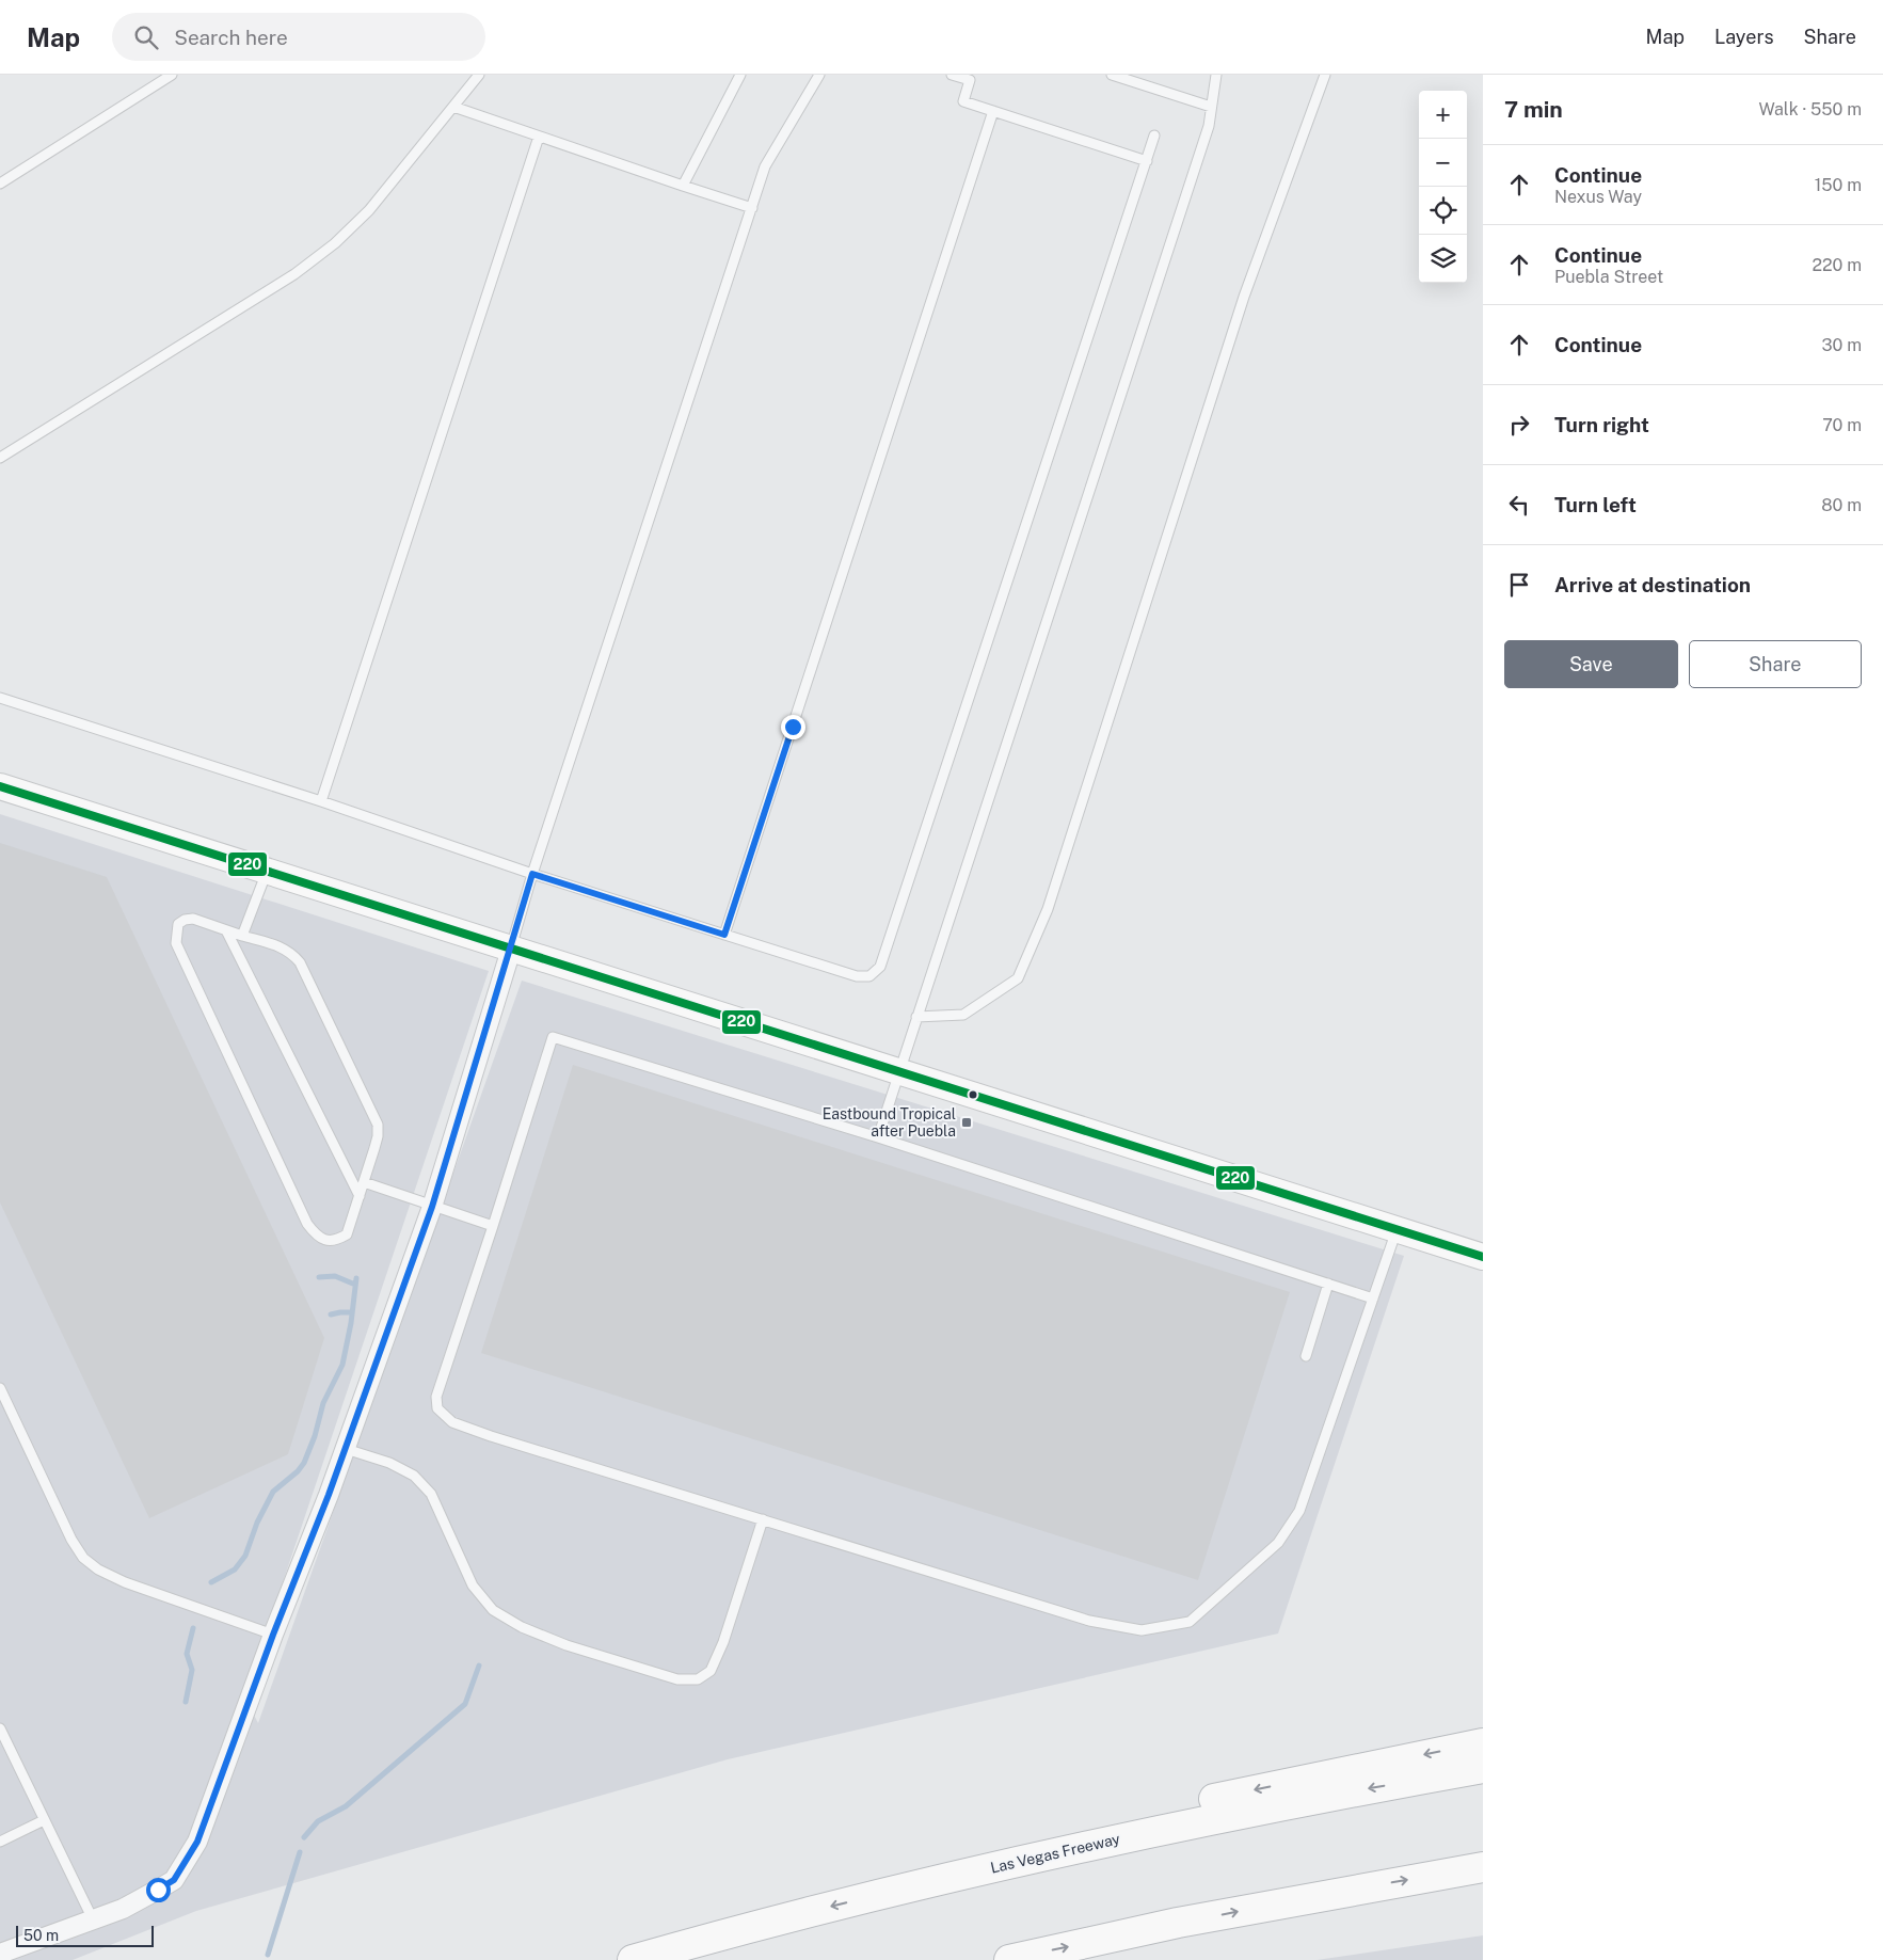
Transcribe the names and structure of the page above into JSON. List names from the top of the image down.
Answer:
{
  "streets": {
    "highway": ["Las Vegas Freeway"]
  },
  "places": {
    "transit": ["Eastbound Tropical after Puebla"]
  },
  "lines": ["transit line 220"],
  "scale_bar": "50 m",
  "page": {
    "header": "Map",
    "search": "Search here",
    "nav": ["Map", "Layers", "Share"],
    "heading": ["7 min", "Walk · 550 m"],
    "map_buttons": ["+", "−"],
    "list": [
      ["Continue", "Nexus Way", "150 m"],
      ["Continue", "Puebla Street", "220 m"],
      ["Continue", "30 m"],
      ["Turn right", "70 m"],
      ["Turn left", "80 m"],
      "Arrive at destination"
    ],
    "buttons": ["Save", "Share"],
    "scale": "50 m"
  }
}
